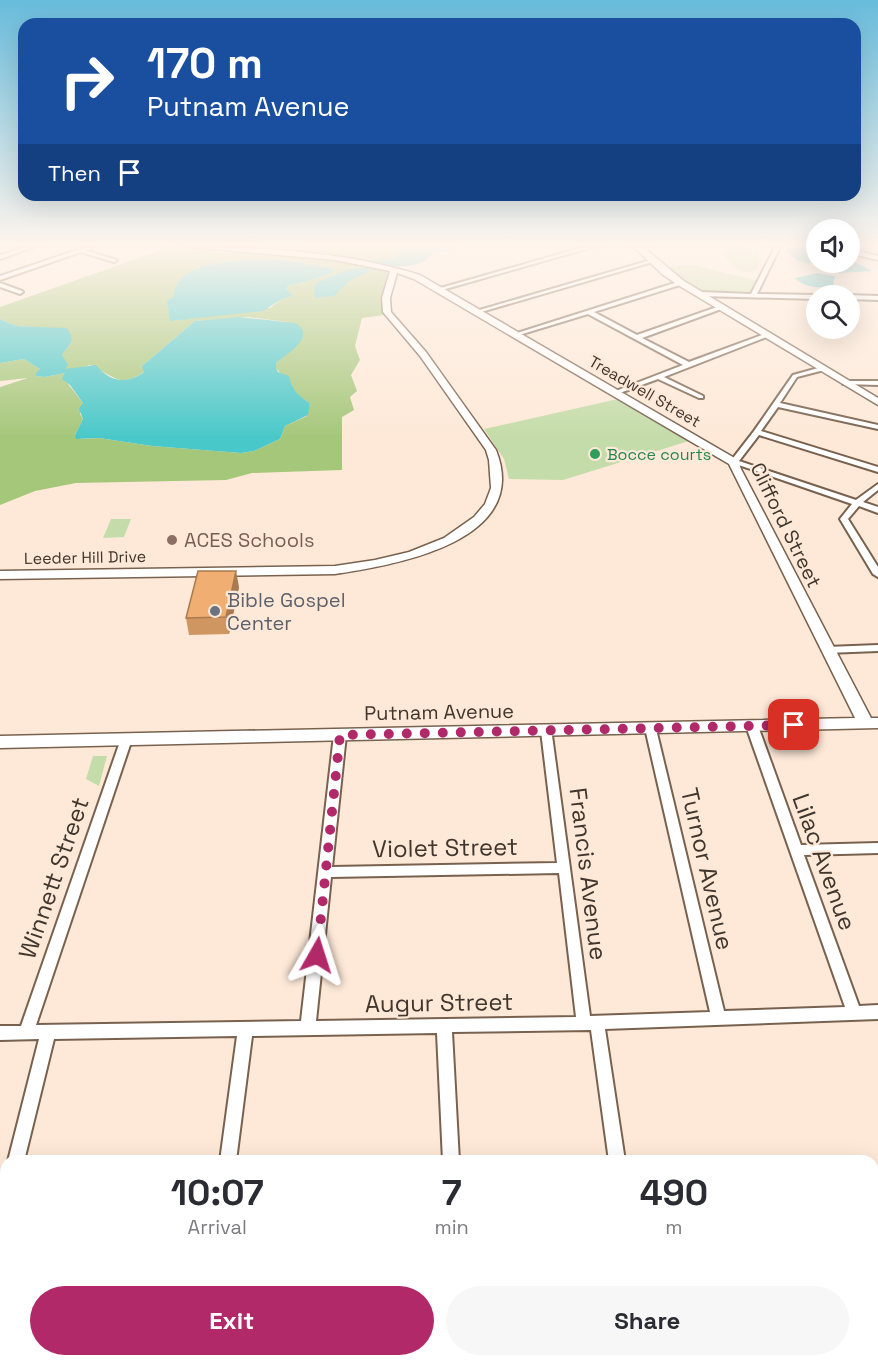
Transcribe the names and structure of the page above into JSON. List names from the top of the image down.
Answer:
{
  "streets": {
    "street": [
      "Treadwell Street",
      "Clifford Street",
      "Leeder Hill Drive",
      "Putnam Avenue",
      "Violet Street",
      "Lilac Avenue",
      "Turnor Avenue",
      "Francis Avenue",
      "Winnett Street",
      "Augur Street"
    ]
  },
  "crossings": [
    ["Treadwell Street", "Clifford Street"],
    ["Clifford Street", "Putnam Avenue"],
    ["Putnam Avenue", "Lilac Avenue"],
    ["Putnam Avenue", "Turnor Avenue"],
    ["Putnam Avenue", "Francis Avenue"],
    ["Putnam Avenue", "Winnett Street"],
    ["Violet Street", "Francis Avenue"],
    ["Lilac Avenue", "Augur Street"],
    ["Turnor Avenue", "Augur Street"],
    ["Francis Avenue", "Augur Street"],
    ["Winnett Street", "Augur Street"]
  ],
  "places": ["Bocce courts", "ACES Schools", "Bible Gospel Center"],
  "page": {
    "turn": ["170 m", "Putnam Avenue"],
    "then": "Then",
    "eta": [
      "10:07",
      "Arrival",
      "7",
      "min",
      "490",
      "m"
    ],
    "buttons": ["Exit", "Share"]
  }
}
